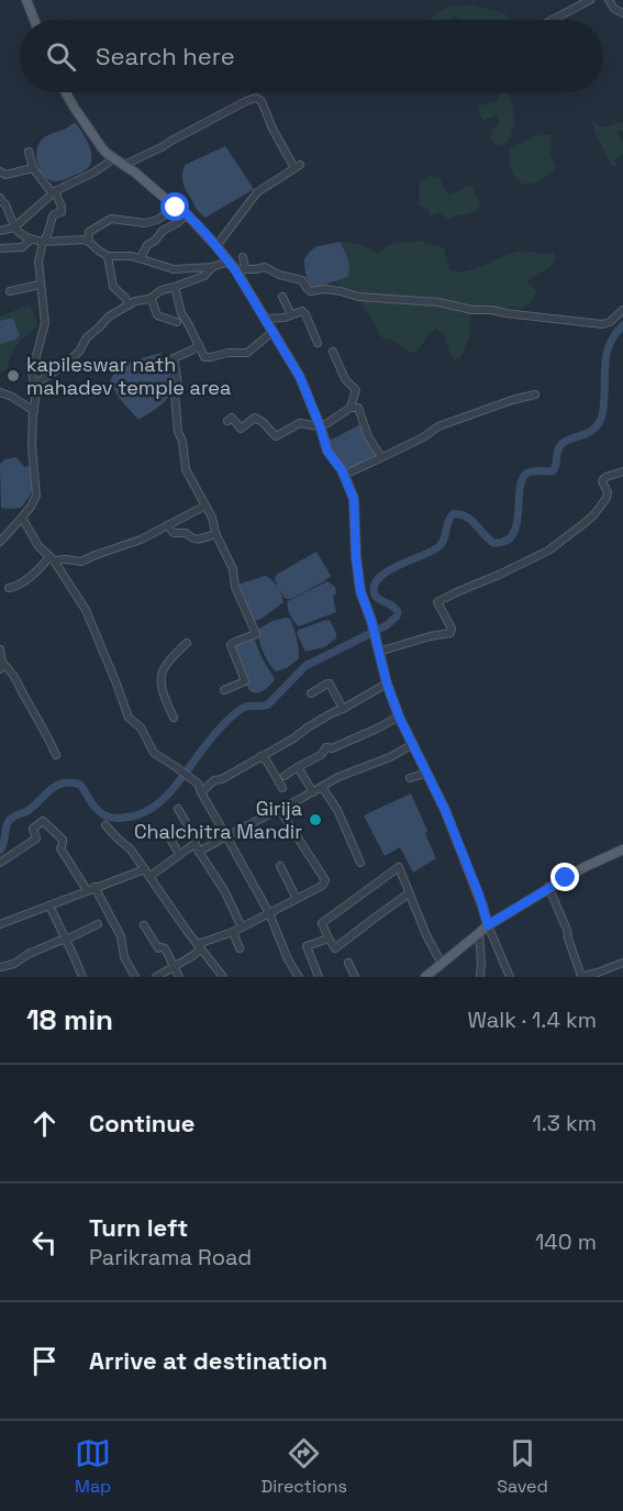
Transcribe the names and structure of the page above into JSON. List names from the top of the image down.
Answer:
{
  "places": ["kapileswar nath mahadev temple area", "Girija Chalchitra Mandir"],
  "page": {
    "search": "Search here",
    "heading": ["18 min", "Walk · 1.4 km"],
    "list": [
      ["Continue", "1.3 km"],
      ["Turn left", "Parikrama Road", "140 m"],
      "Arrive at destination"
    ],
    "nav": ["Map", "Directions", "Saved"]
  }
}
